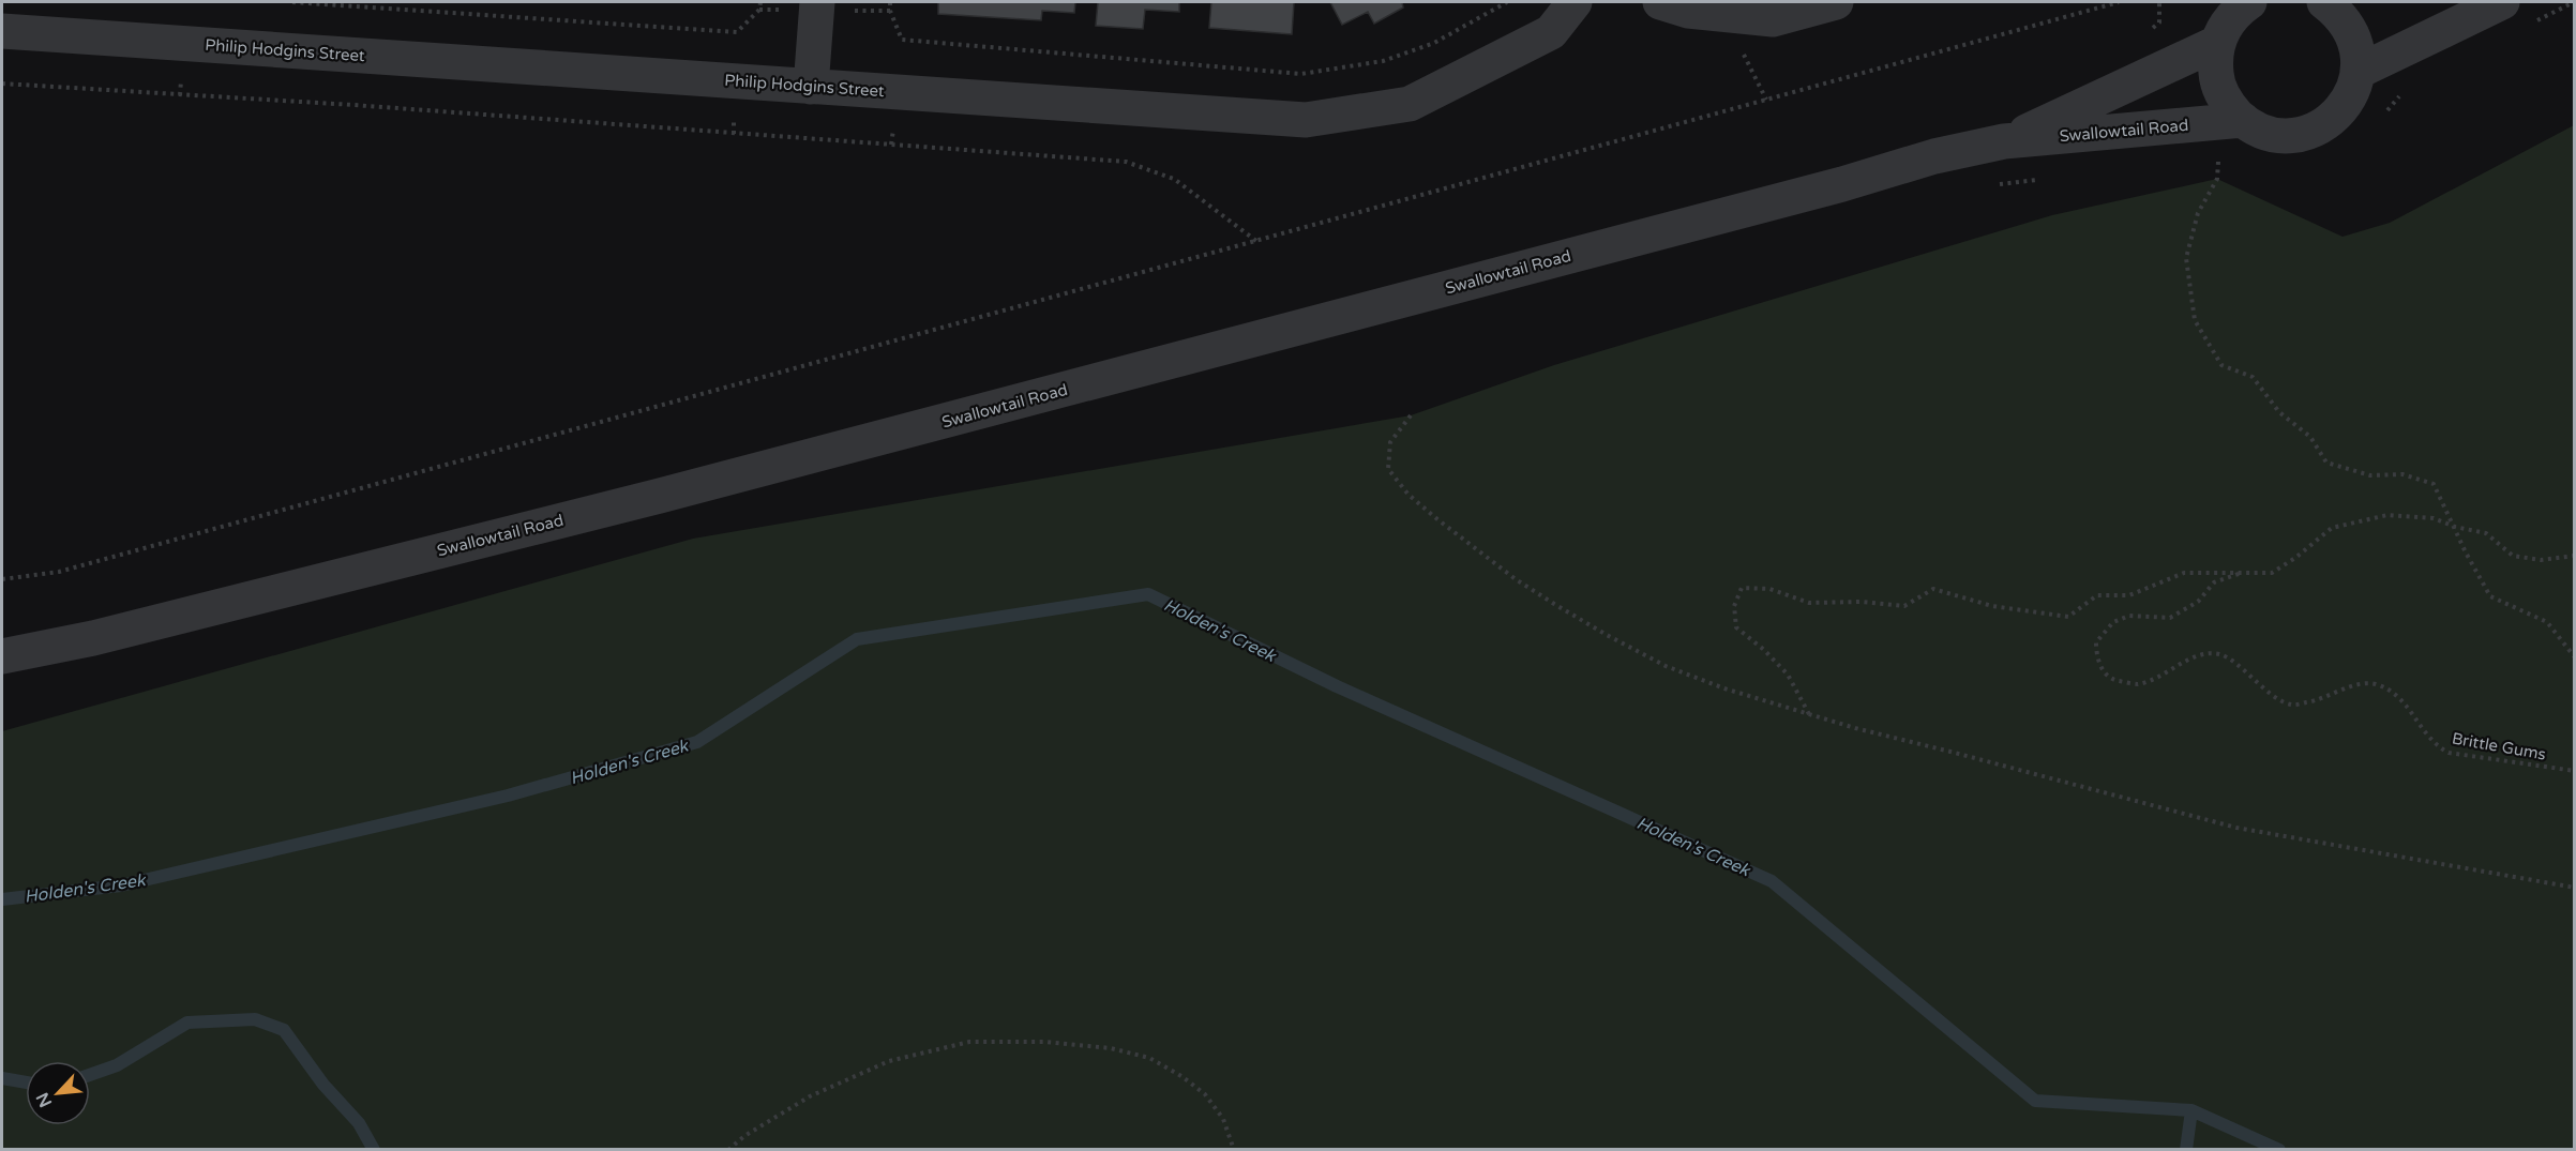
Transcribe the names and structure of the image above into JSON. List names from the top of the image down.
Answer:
{
  "streets": {
    "street": ["Philip Hodgins Street", "Swallowtail Road"],
    "path": ["Brittle Gums"]
  },
  "water": ["Holden's Creek"],
  "north": "bottom left"
}
